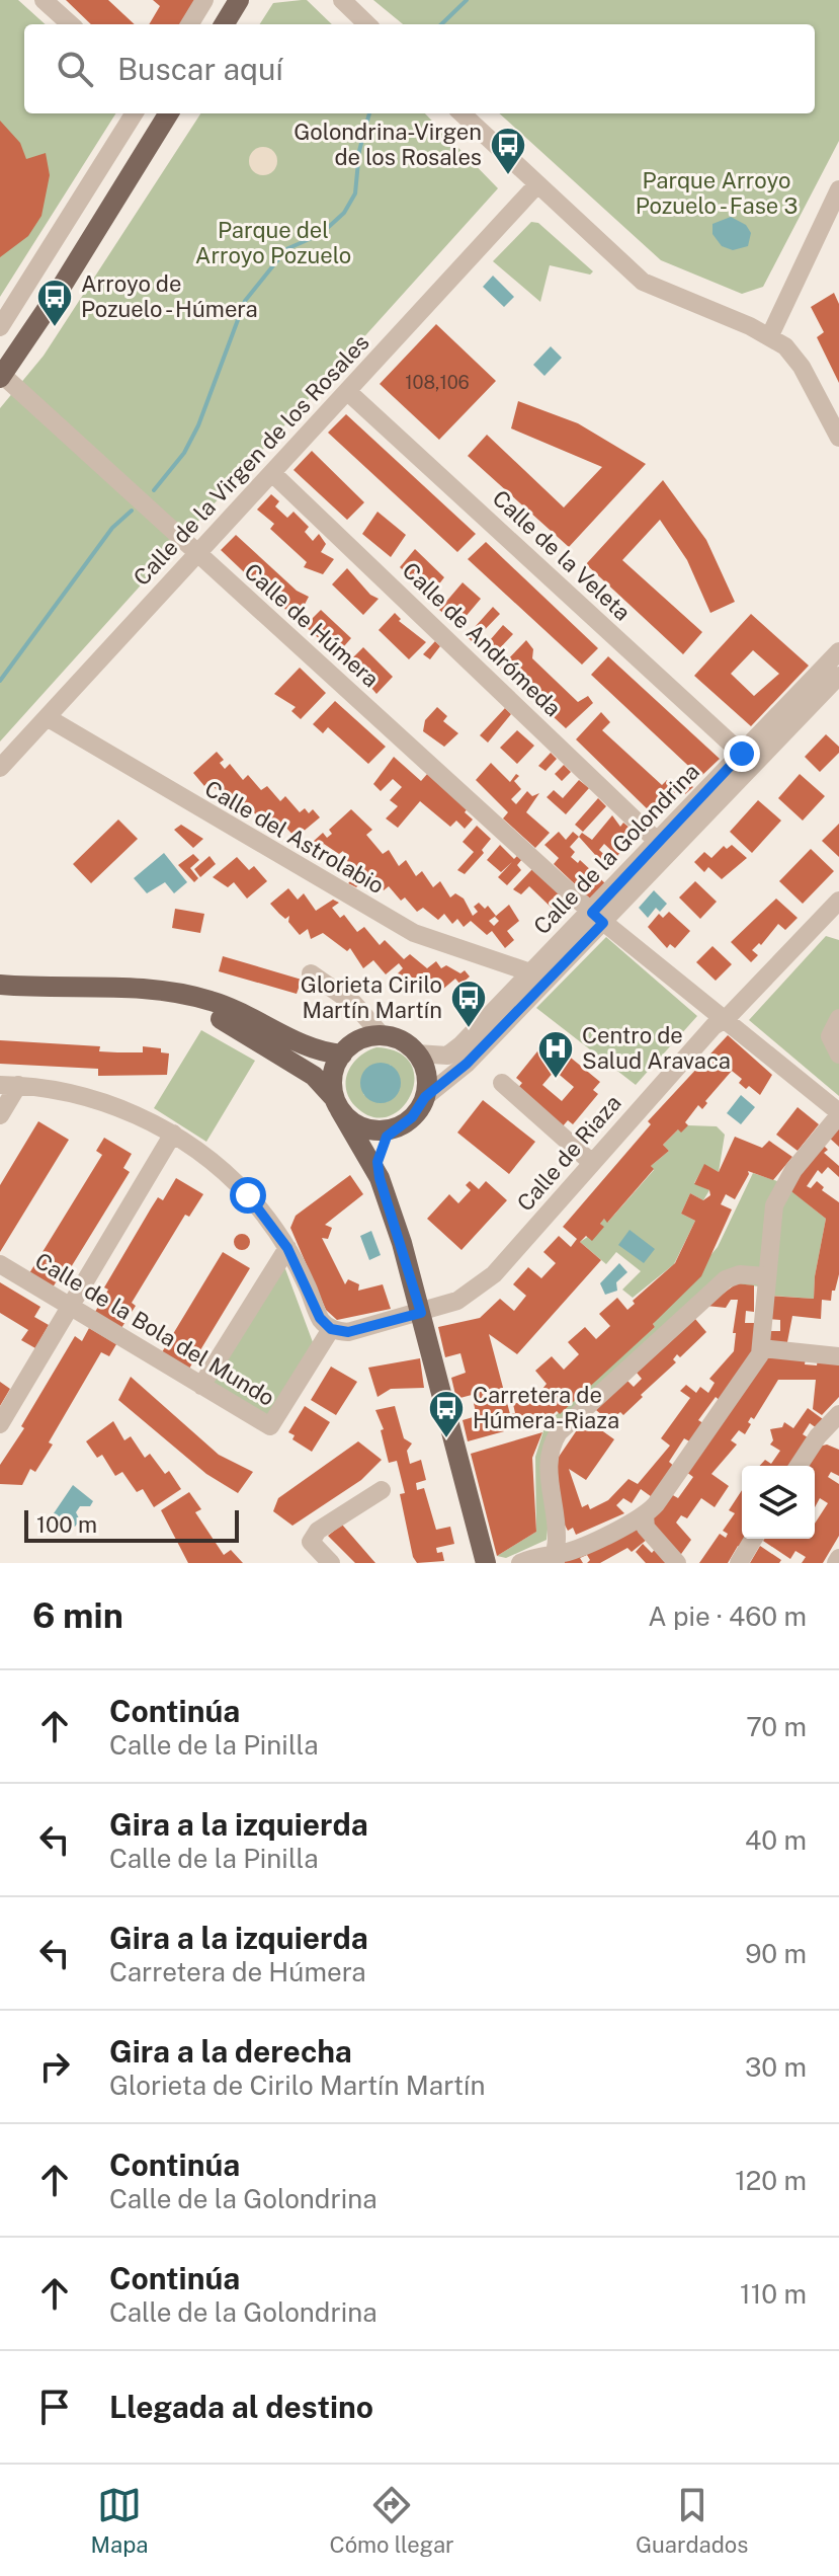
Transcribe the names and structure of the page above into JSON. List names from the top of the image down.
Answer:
{
  "streets": {
    "street": [
      "Calle de la Virgen de los Rosales",
      "Calle de la Veleta",
      "Calle de Húmera",
      "Calle de Andrómeda",
      "Calle del Astrolabio",
      "Calle de la Golondrina",
      "Calle de Riaza",
      "Calle de la Bola del Mundo"
    ]
  },
  "crossings": [
    ["Calle de la Virgen de los Rosales", "Calle de la Veleta"],
    ["Calle de la Virgen de los Rosales", "Calle de Húmera"],
    ["Calle de la Virgen de los Rosales", "Calle de Andrómeda"],
    ["Calle de la Virgen de los Rosales", "Calle del Astrolabio"],
    ["Calle de la Veleta", "Calle de la Golondrina"],
    ["Calle de Húmera", "Calle de la Golondrina"],
    ["Calle de Húmera", "Calle de Riaza"],
    ["Calle de Andrómeda", "Calle de la Golondrina"],
    ["Calle del Astrolabio", "Calle de la Golondrina"],
    ["Calle de Riaza", "Calle de la Bola del Mundo"]
  ],
  "parks": ["Parque Arroyo Pozuelo - Fase 3", "Parque del Arroyo Pozuelo"],
  "places": {
    "bus stop": [
      "Golondrina-Virgen de los Rosales",
      "Arroyo de Pozuelo - Húmera",
      "Glorieta Cirilo Martín Martín",
      "Carretera de Húmera-Riaza"
    ],
    "hospital": ["Centro de Salud Aravaca"]
  },
  "house_numbers": ["108,106"],
  "scale_bar": "100 m",
  "page": {
    "search": "Buscar aquí",
    "scale": "100 m",
    "heading": ["6 min", "A pie · 460 m"],
    "list": [
      ["Continúa", "Calle de la Pinilla", "70 m"],
      ["Gira a la izquierda", "Calle de la Pinilla", "40 m"],
      ["Gira a la izquierda", "Carretera de Húmera", "90 m"],
      ["Gira a la derecha", "Glorieta de Cirilo Martín Martín", "30 m"],
      ["Continúa", "Calle de la Golondrina", "120 m"],
      ["Continúa", "Calle de la Golondrina", "110 m"],
      "Llegada al destino"
    ],
    "nav": ["Mapa", "Cómo llegar", "Guardados"]
  }
}
